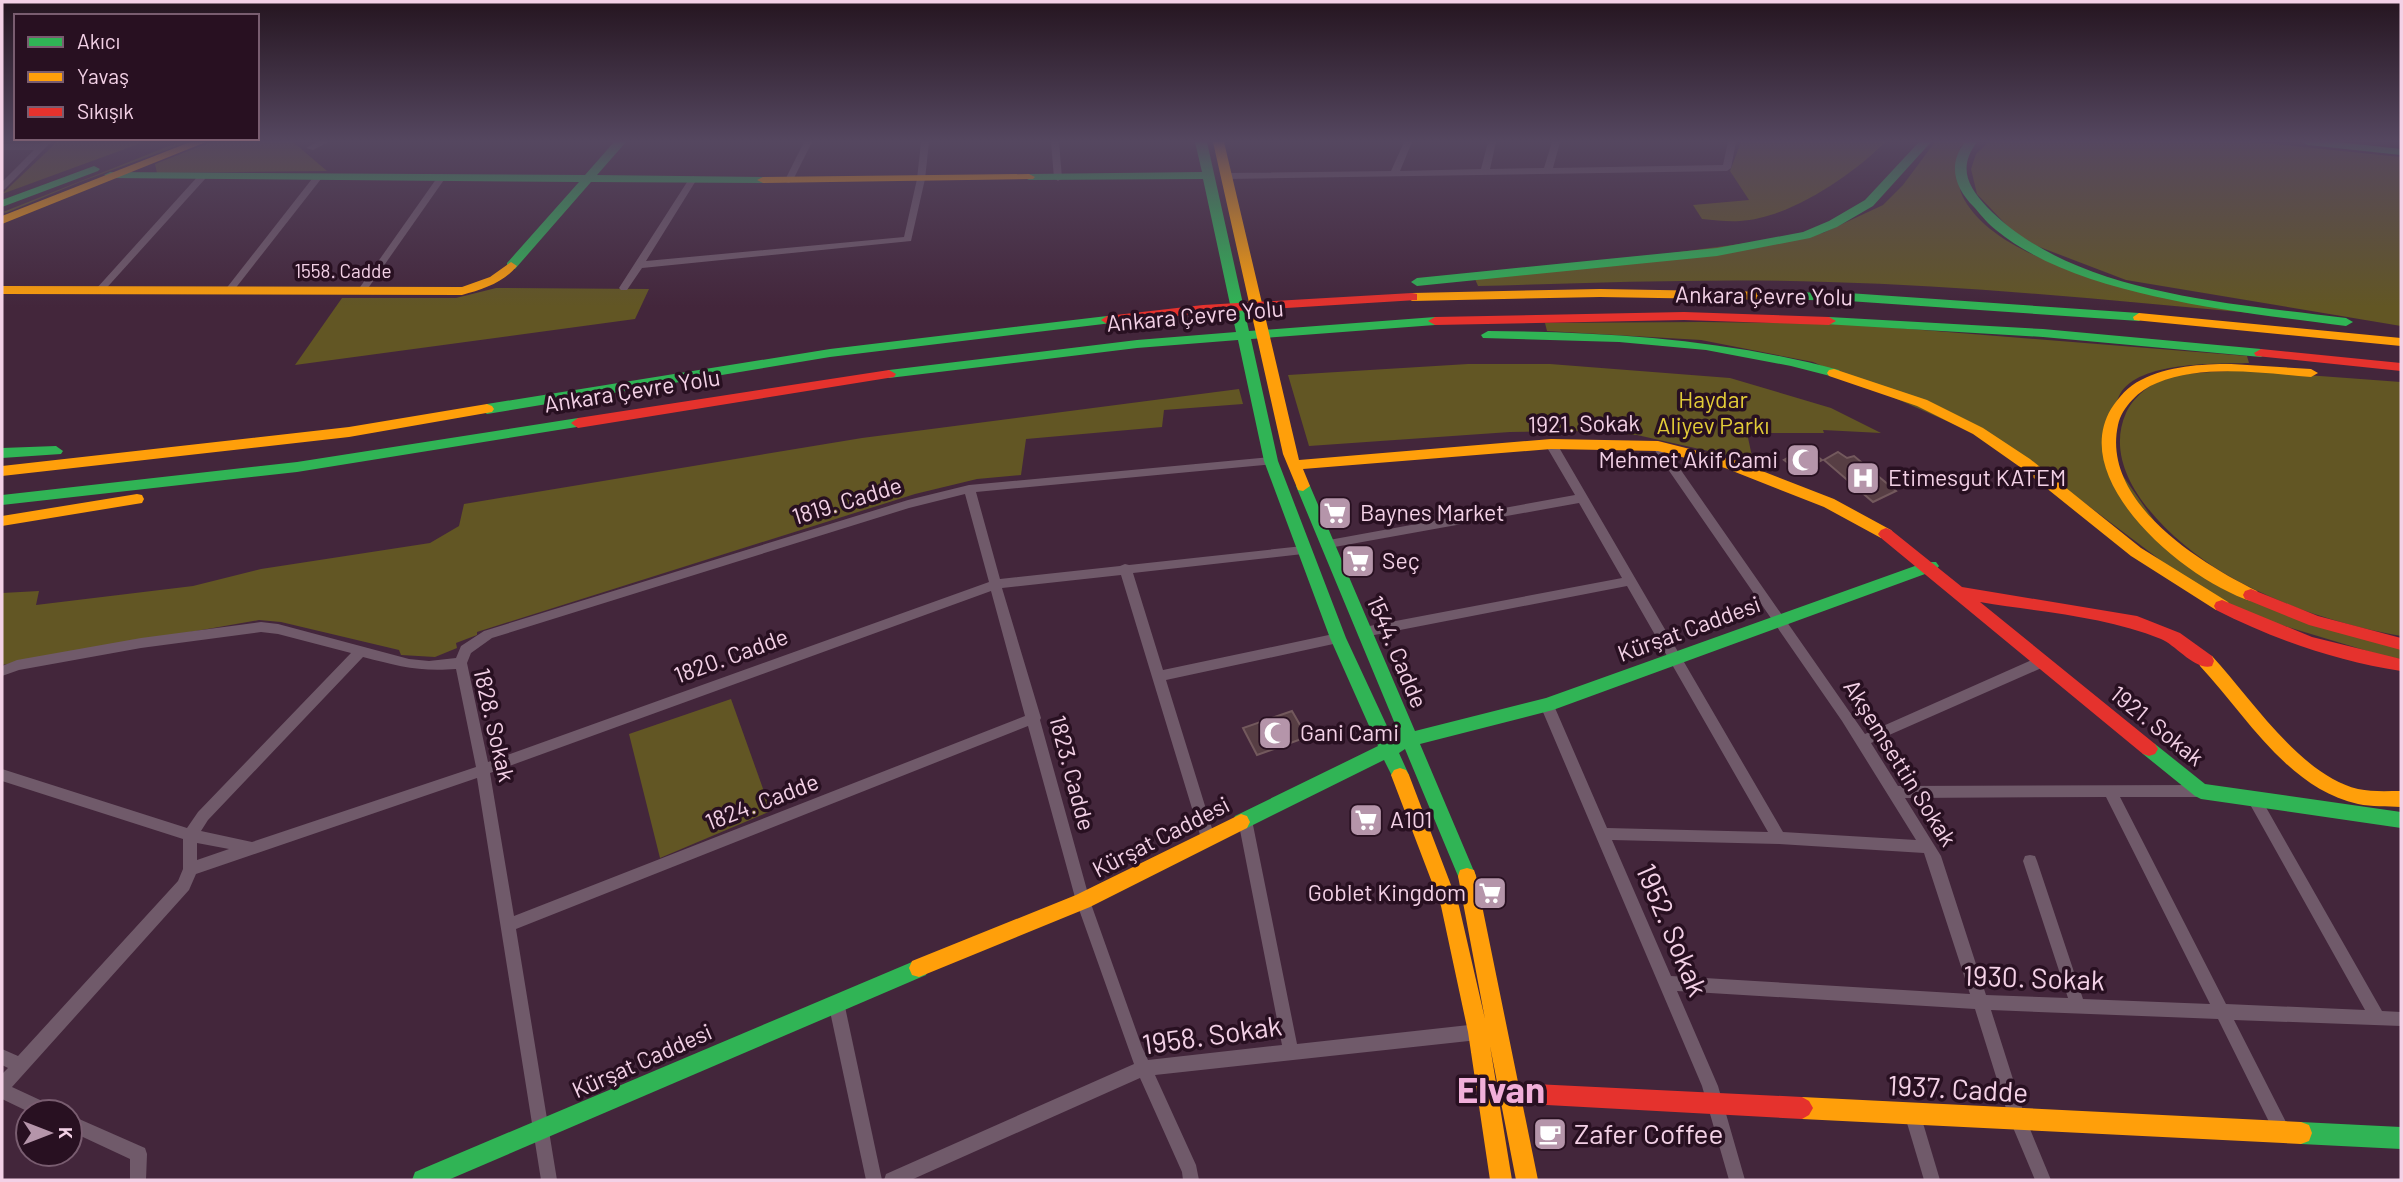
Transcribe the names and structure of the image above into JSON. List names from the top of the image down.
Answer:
{
  "streets": {
    "main road": [
      "1558. Cadde",
      "Ankara Çevre Yolu",
      "1921. Sokak",
      "Kürşat Caddesi",
      "1544. Cadde",
      "1937. Cadde"
    ],
    "street": [
      "1819. Cadde",
      "1820. Cadde",
      "1828. Sokak",
      "Akşemsettin Sokak",
      "1823. Cadde",
      "1824. Cadde",
      "1952. Sokak",
      "1930. Sokak",
      "1958. Sokak"
    ]
  },
  "crossings": [
    ["1921. Sokak", "Kürşat Caddesi"],
    ["1921. Sokak", "1544. Cadde"],
    ["1921. Sokak", "Akşemsettin Sokak"],
    ["1819. Cadde", "1828. Sokak"],
    ["1819. Cadde", "1823. Cadde"],
    ["Kürşat Caddesi", "1544. Cadde"],
    ["Kürşat Caddesi", "1828. Sokak"],
    ["Kürşat Caddesi", "Akşemsettin Sokak"],
    ["Kürşat Caddesi", "1823. Cadde"],
    ["Kürşat Caddesi", "1952. Sokak"],
    ["1544. Cadde", "1937. Cadde"],
    ["1820. Cadde", "1828. Sokak"],
    ["1820. Cadde", "1823. Cadde"],
    ["1828. Sokak", "1824. Cadde"],
    ["Akşemsettin Sokak", "1930. Sokak"],
    ["Akşemsettin Sokak", "1937. Cadde"],
    ["1823. Cadde", "1824. Cadde"],
    ["1823. Cadde", "1958. Sokak"],
    ["1952. Sokak", "1930. Sokak"],
    ["1952. Sokak", "1937. Cadde"]
  ],
  "districts": ["Elvan"],
  "parks": ["Haydar Aliyev Parkı"],
  "places": {
    "mosque": ["Mehmet Akif Cami", "Gani Cami"],
    "hospital": ["Etimesgut KATEM"],
    "supermarket": [
      "Baynes Market",
      "Seç",
      "A101",
      "Goblet Kingdom"
    ],
    "cafe": ["Zafer Coffee"]
  },
  "legend": ["Akıcı", "Yavaş", "Sıkışık"],
  "north": "right"
}
